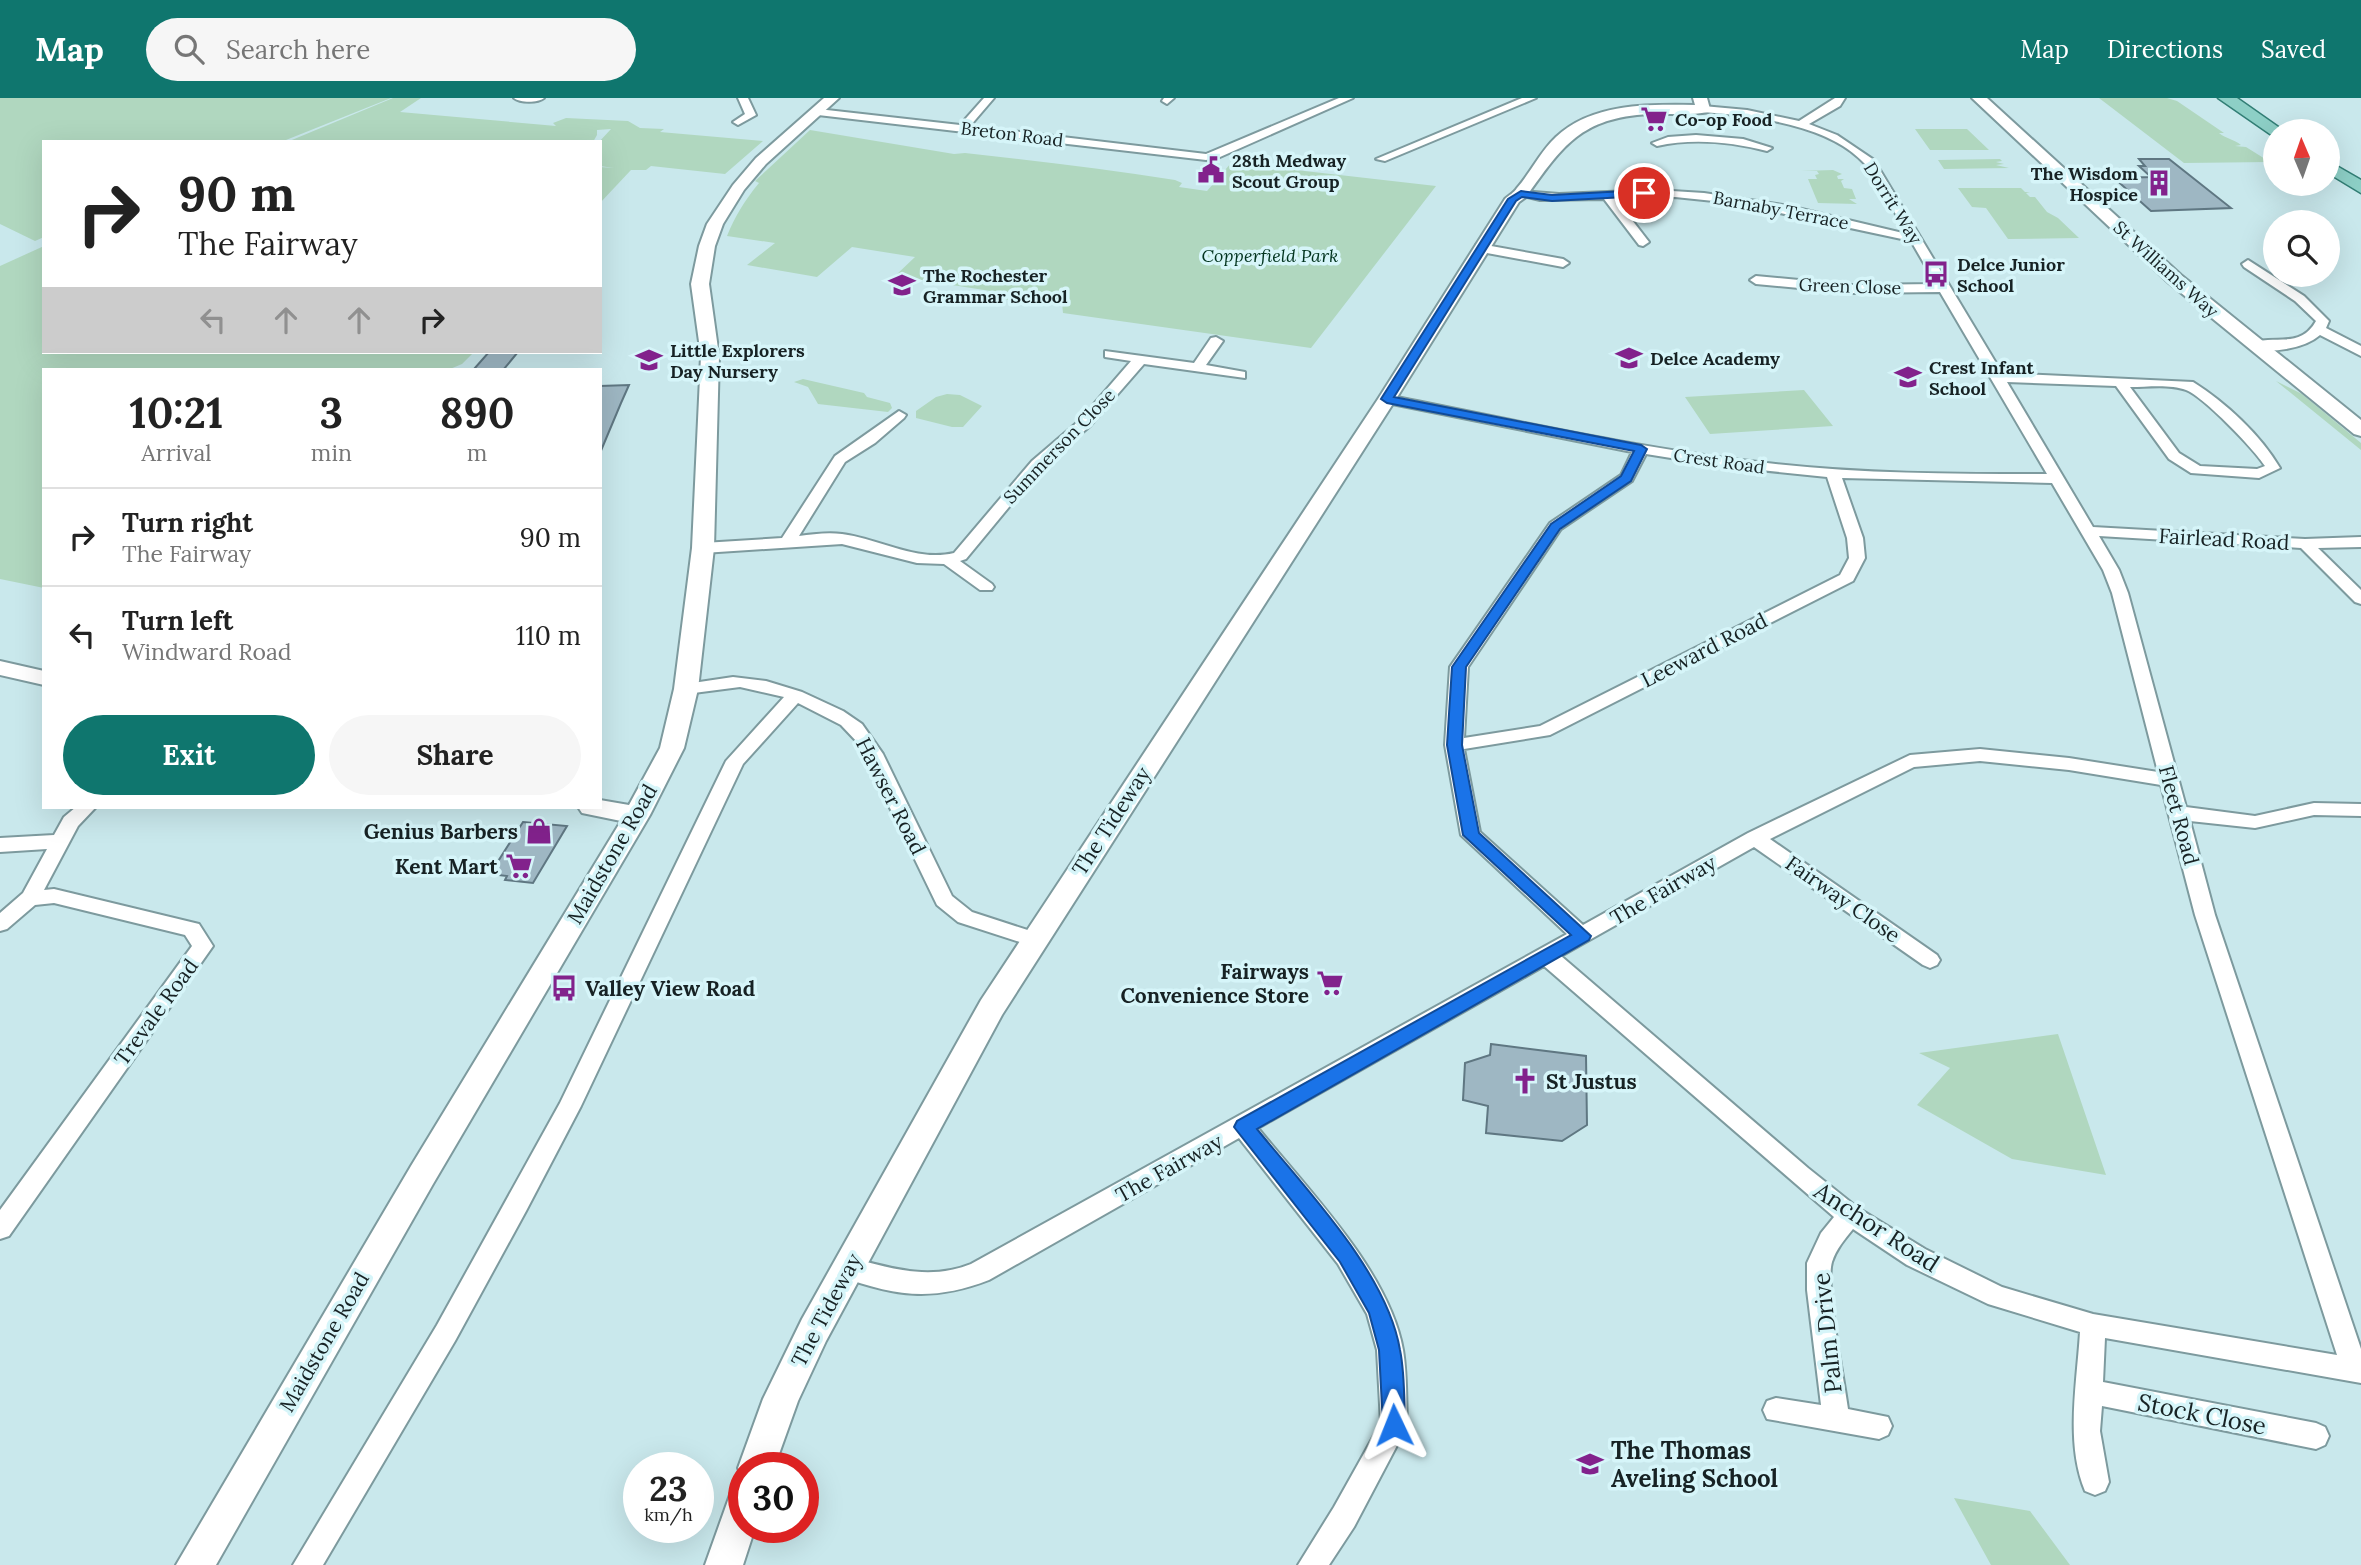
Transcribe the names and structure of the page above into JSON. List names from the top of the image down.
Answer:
{
  "streets": {
    "main road": ["Maidstone Road"],
    "street": [
      "Breton Road",
      "Dorrit Way",
      "Barnaby Terrace",
      "St Williams Way",
      "Green Close",
      "Summerson Close",
      "Crest Road",
      "Fairlead Road",
      "Leeward Road",
      "Hawser Road",
      "Fleet Road",
      "The Tideway",
      "The Fairway",
      "Fairway Close",
      "Trevale Road",
      "Anchor Road",
      "Palm Drive",
      "Stock Close"
    ]
  },
  "crossings": [
    ["Breton Road", "Maidstone Road"],
    ["Dorrit Way", "Barnaby Terrace"],
    ["Dorrit Way", "Green Close"],
    ["Dorrit Way", "Fleet Road"],
    ["Dorrit Way", "The Tideway"],
    ["Barnaby Terrace", "The Tideway"],
    ["Green Close", "Fleet Road"],
    ["Crest Road", "Leeward Road"],
    ["Crest Road", "Fleet Road"],
    ["Crest Road", "The Tideway"],
    ["Fairlead Road", "Fleet Road"],
    ["Hawser Road", "The Tideway"],
    ["Hawser Road", "Maidstone Road"],
    ["Fleet Road", "The Fairway"],
    ["Fleet Road", "Anchor Road"],
    ["The Tideway", "The Fairway"],
    ["The Fairway", "Fairway Close"],
    ["The Fairway", "Anchor Road"],
    ["Anchor Road", "Palm Drive"]
  ],
  "parks": ["Copperfield Park"],
  "places": {
    "supermarket": ["Co-op Food", "Kent Mart", "Fairways Convenience Store"],
    "public building": ["28th Medway Scout Group"],
    "building": ["The Wisdom Hospice"],
    "bus stop": ["Delce Junior School", "Valley View Road"],
    "school or university": [
      "The Rochester Grammar School",
      "Delce Academy",
      "Little Explorers Day Nursery",
      "Crest Infant School",
      "The Thomas Aveling School"
    ],
    "shop": ["Genius Barbers"],
    "church": ["St Justus"]
  },
  "north": "top",
  "page": {
    "header": "Map",
    "search": "Search here",
    "nav": ["Map", "Directions", "Saved"],
    "turn": ["90 m", "The Fairway"],
    "eta": [
      "10:21",
      "Arrival",
      "3",
      "min",
      "890",
      "m"
    ],
    "list": [
      {
        "name": "Turn right",
        "note": "The Fairway",
        "value": "90 m"
      },
      {
        "name": "Turn left",
        "note": "Windward Road",
        "value": "110 m"
      }
    ],
    "buttons": ["Exit", "Share"],
    "speed": "23 km/h",
    "limit": "30"
  }
}
